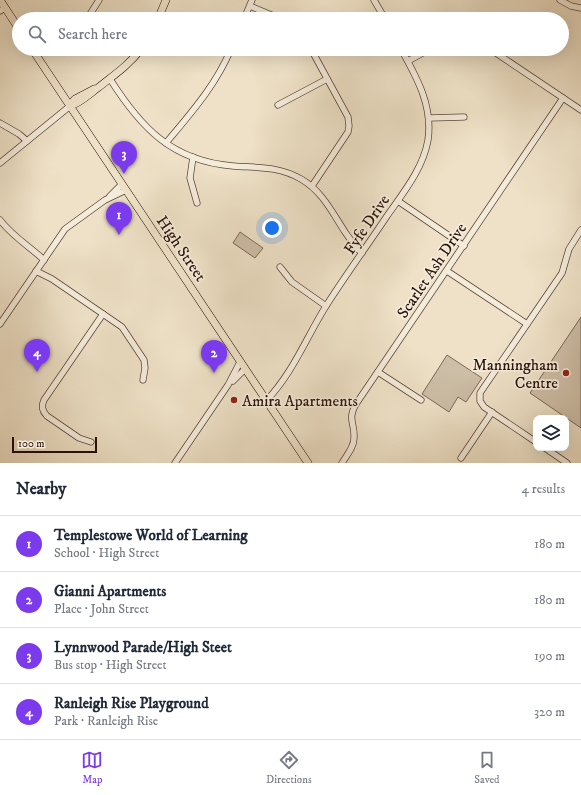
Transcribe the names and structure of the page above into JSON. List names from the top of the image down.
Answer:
{
  "streets": {
    "main road": ["High Street"],
    "street": ["Fyfe Drive", "Scarlet Ash Drive"]
  },
  "crossings": [
    ["Fyfe Drive", "High Street"]
  ],
  "places": ["Manningham Centre", "Amira Apartments"],
  "scale_bar": "100 m",
  "page": {
    "search": "Search here",
    "pins": [
      "3",
      "1",
      "4",
      "2"
    ],
    "scale": "100 m",
    "heading": ["Nearby", "4 results"],
    "list": [
      {
        "mark": "1",
        "name": "Templestowe World of Learning",
        "note": "School · High Street",
        "value": "180 m"
      },
      {
        "mark": "2",
        "name": "Gianni Apartments",
        "note": "Place · John Street",
        "value": "180 m"
      },
      {
        "mark": "3",
        "name": "Lynnwood Parade/High Steet",
        "note": "Bus stop · High Street",
        "value": "190 m"
      },
      {
        "mark": "4",
        "name": "Ranleigh Rise Playground",
        "note": "Park · Ranleigh Rise",
        "value": "320 m"
      }
    ],
    "nav": ["Map", "Directions", "Saved"]
  }
}
